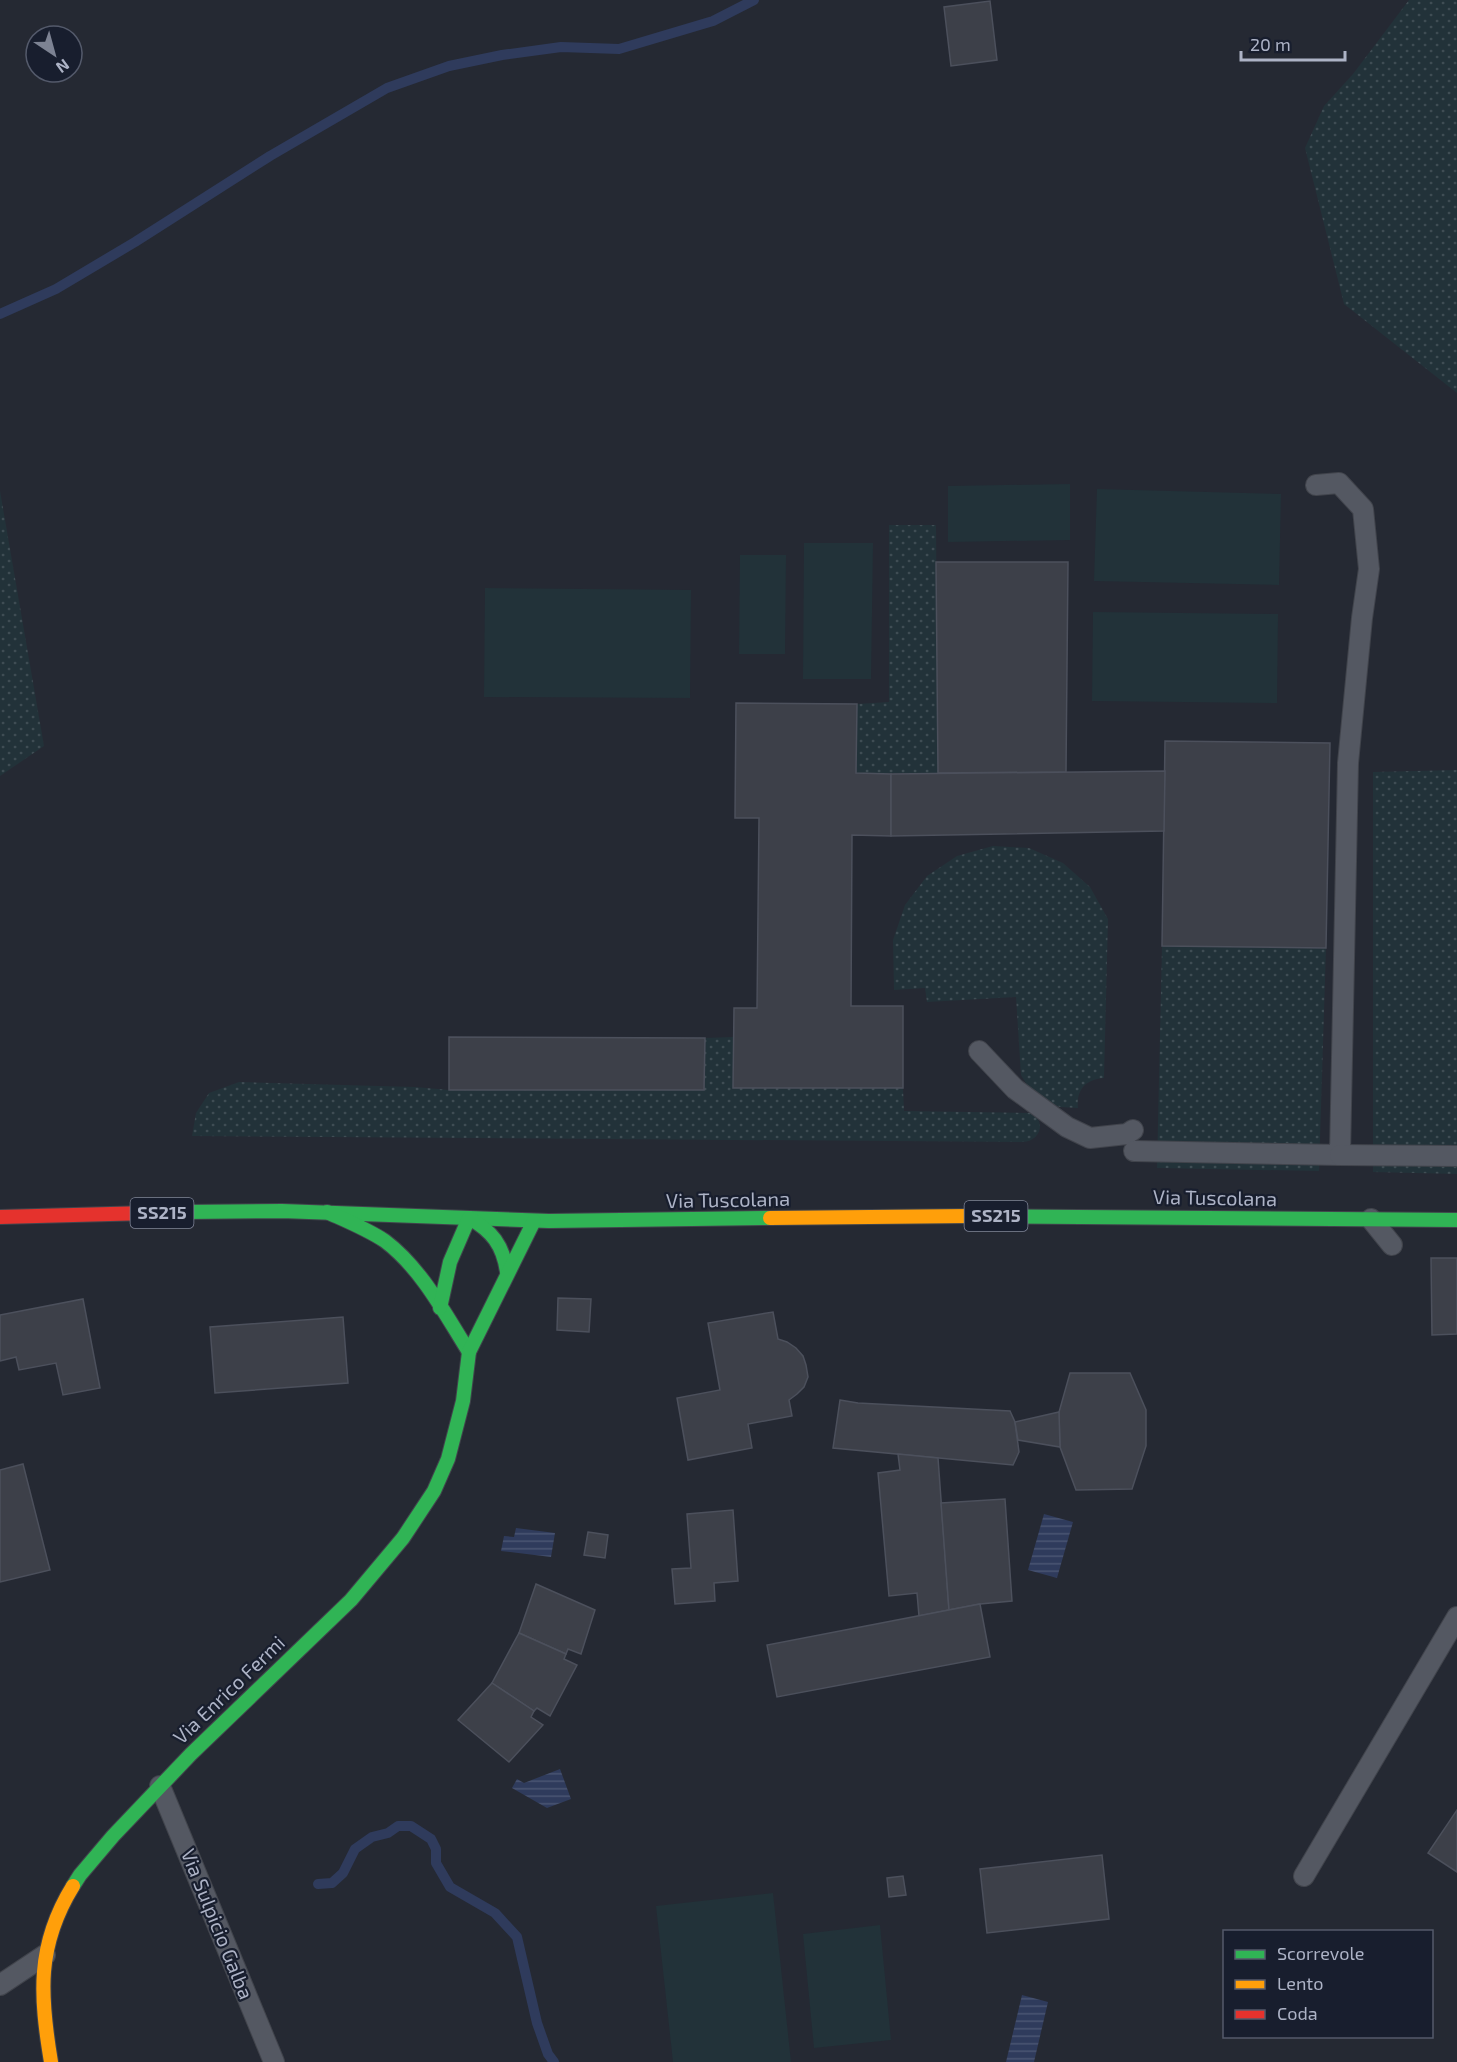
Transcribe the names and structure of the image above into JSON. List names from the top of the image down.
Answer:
{
  "streets": {
    "main road": ["Via Tuscolana", "SS215", "Via Enrico Fermi"],
    "lane": ["Via Sulpicio Galba"]
  },
  "crossings": [
    ["Via Tuscolana", "Via Enrico Fermi"],
    ["Via Enrico Fermi", "Via Sulpicio Galba"]
  ],
  "legend": ["Scorrevole", "Lento", "Coda"],
  "scale_bar": "20 m",
  "north": "bottom right"
}
